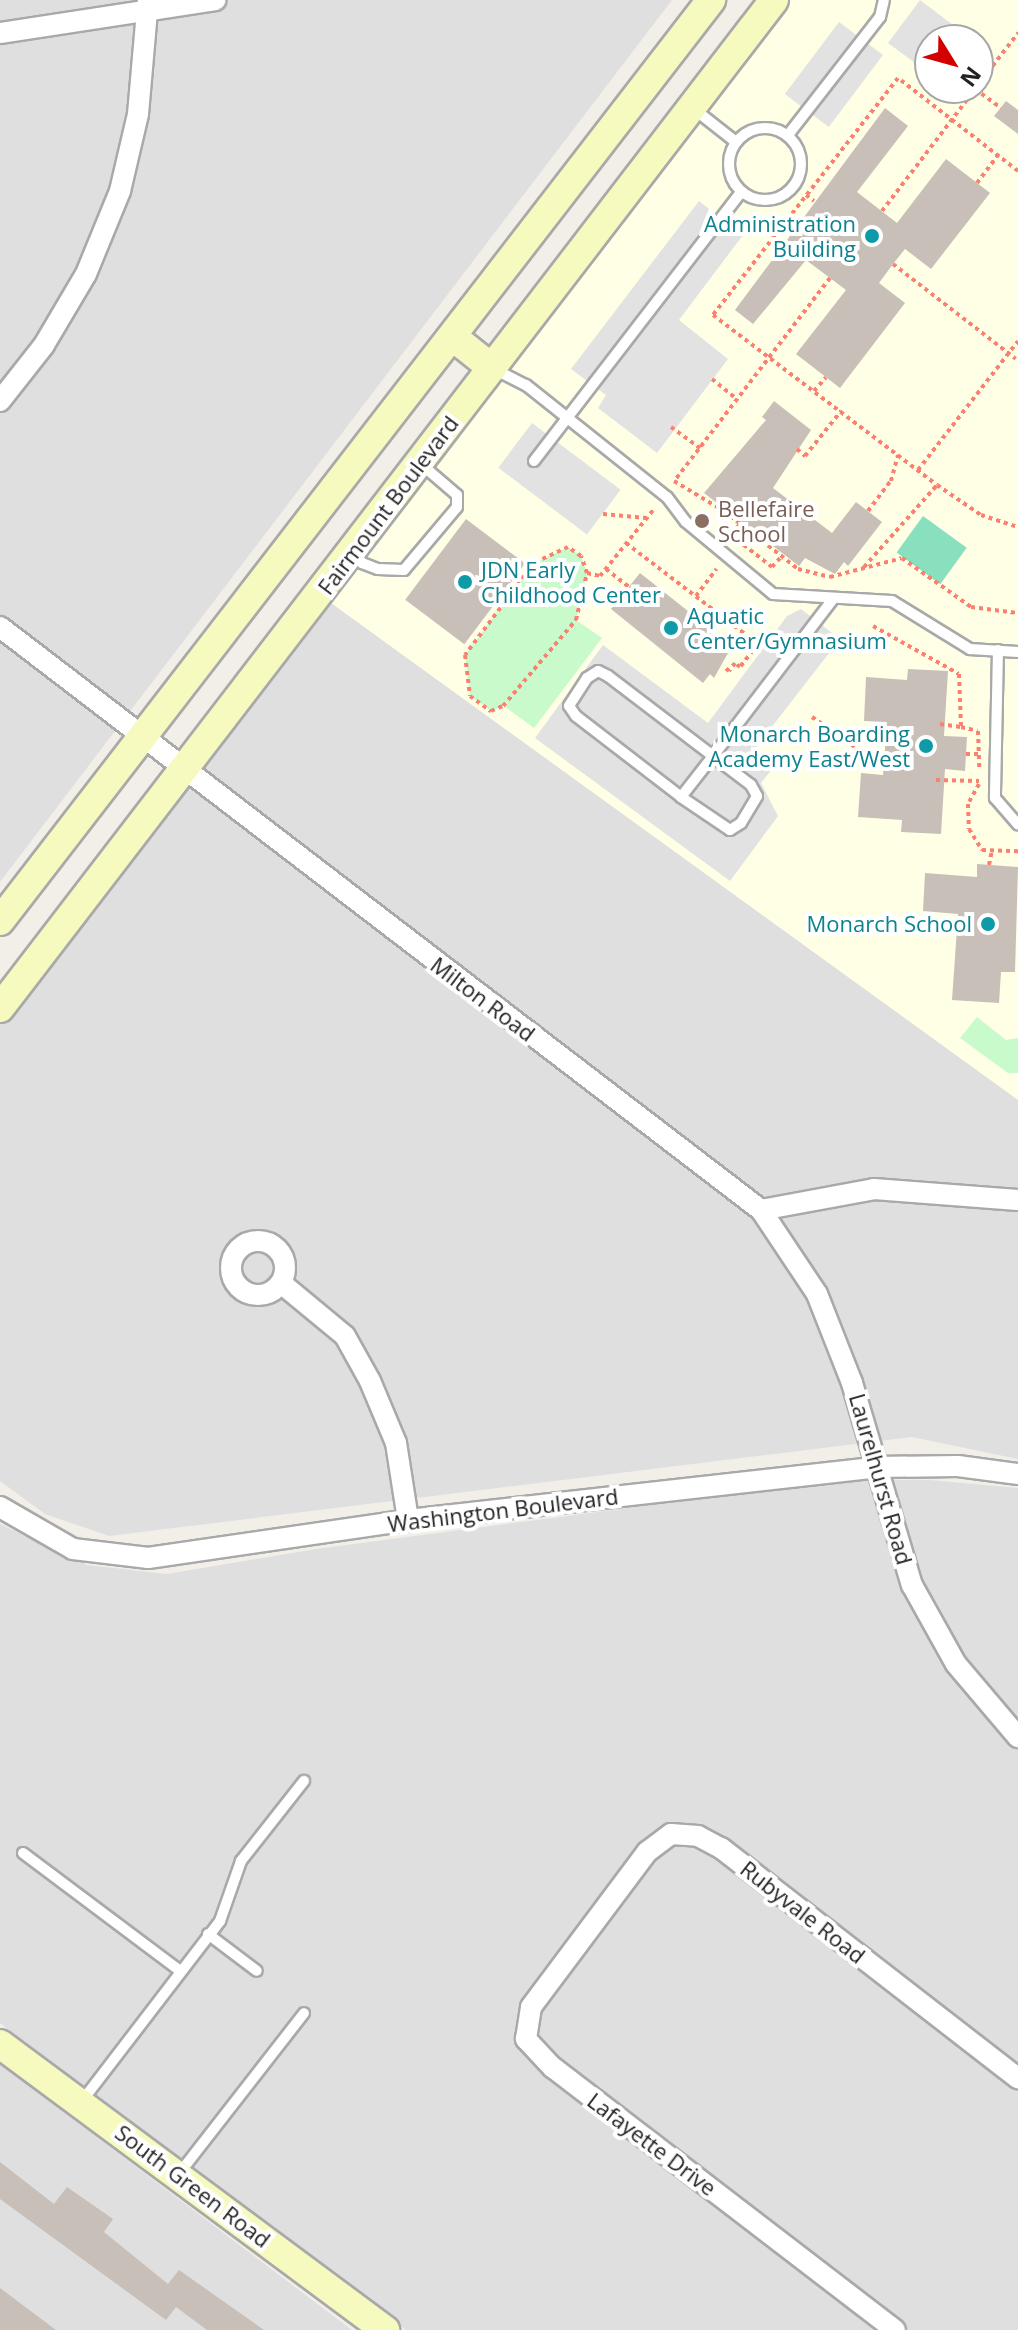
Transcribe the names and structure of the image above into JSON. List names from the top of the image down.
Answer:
{
  "streets": {
    "main road": ["Fairmount Boulevard", "South Green Road"],
    "street": [
      "Milton Road",
      "Laurelhurst Road",
      "Washington Boulevard",
      "Rubyvale Road",
      "Lafayette Drive"
    ]
  },
  "crossings": [
    ["Fairmount Boulevard", "Milton Road"],
    ["Milton Road", "Laurelhurst Road"],
    ["Laurelhurst Road", "Washington Boulevard"],
    ["Rubyvale Road", "Lafayette Drive"]
  ],
  "places": [
    "Administration Building",
    "Bellefaire School",
    "JDN Early Childhood Center",
    "Aquatic Center/Gymnasium",
    "Monarch Boarding Academy East/West",
    "Monarch School"
  ],
  "north": "bottom right"
}
